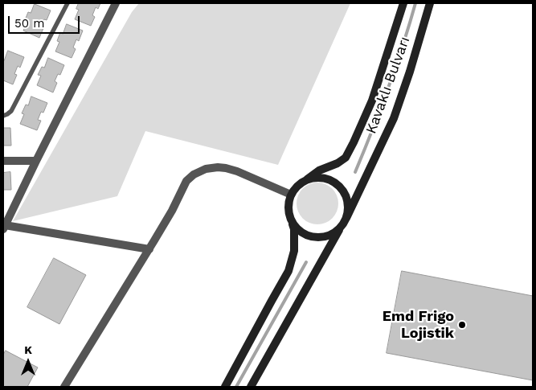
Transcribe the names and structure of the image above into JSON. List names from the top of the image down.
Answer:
{
  "streets": {
    "main road": ["Kavaklı Bulvarı"]
  },
  "places": ["Emd Frigo Lojistik"],
  "scale_bar": "50 m",
  "north": "top"
}
